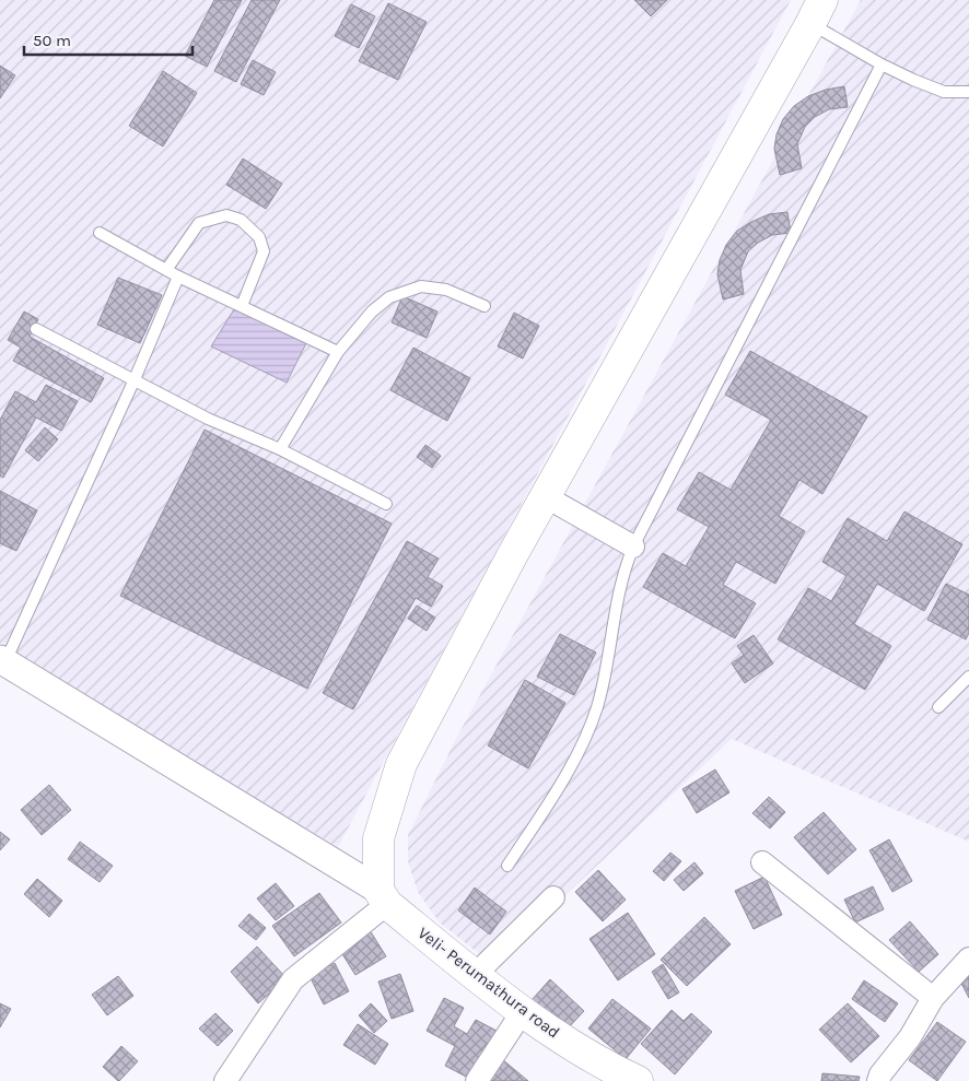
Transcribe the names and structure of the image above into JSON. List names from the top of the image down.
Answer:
{
  "streets": {
    "main road": ["Veli- Perumathura road"]
  },
  "scale_bar": "50 m"
}
